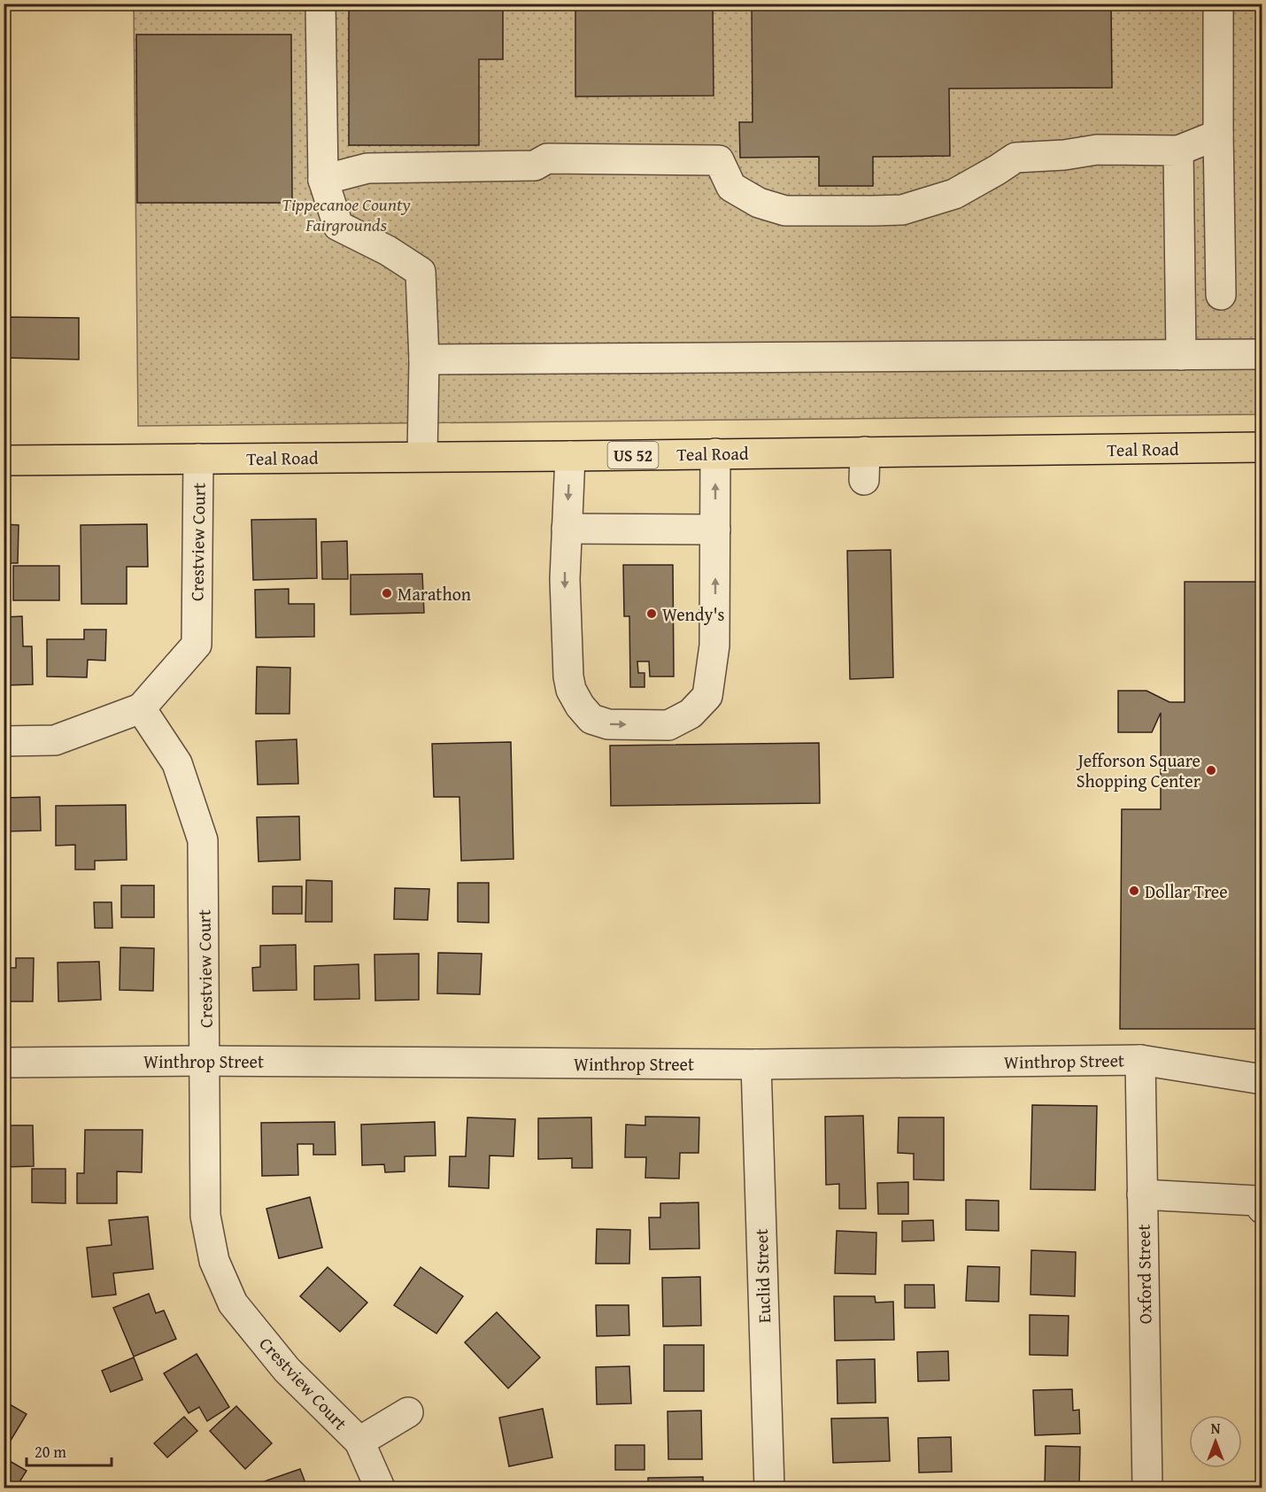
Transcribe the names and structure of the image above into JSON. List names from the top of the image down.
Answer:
{
  "streets": {
    "main road": ["Teal Road", "US 52"],
    "street": [
      "Crestview Court",
      "Winthrop Street",
      "Oxford Street",
      "Euclid Street"
    ]
  },
  "crossings": [
    ["Teal Road", "Crestview Court"],
    ["Crestview Court", "Winthrop Street"],
    ["Winthrop Street", "Oxford Street"],
    ["Winthrop Street", "Euclid Street"]
  ],
  "parks": ["Tippecanoe County Fairgrounds"],
  "places": [
    "Marathon",
    "Wendy's",
    "Jefforson Square Shopping Center",
    "Dollar Tree"
  ],
  "scale_bar": "20 m",
  "north": "top"
}
